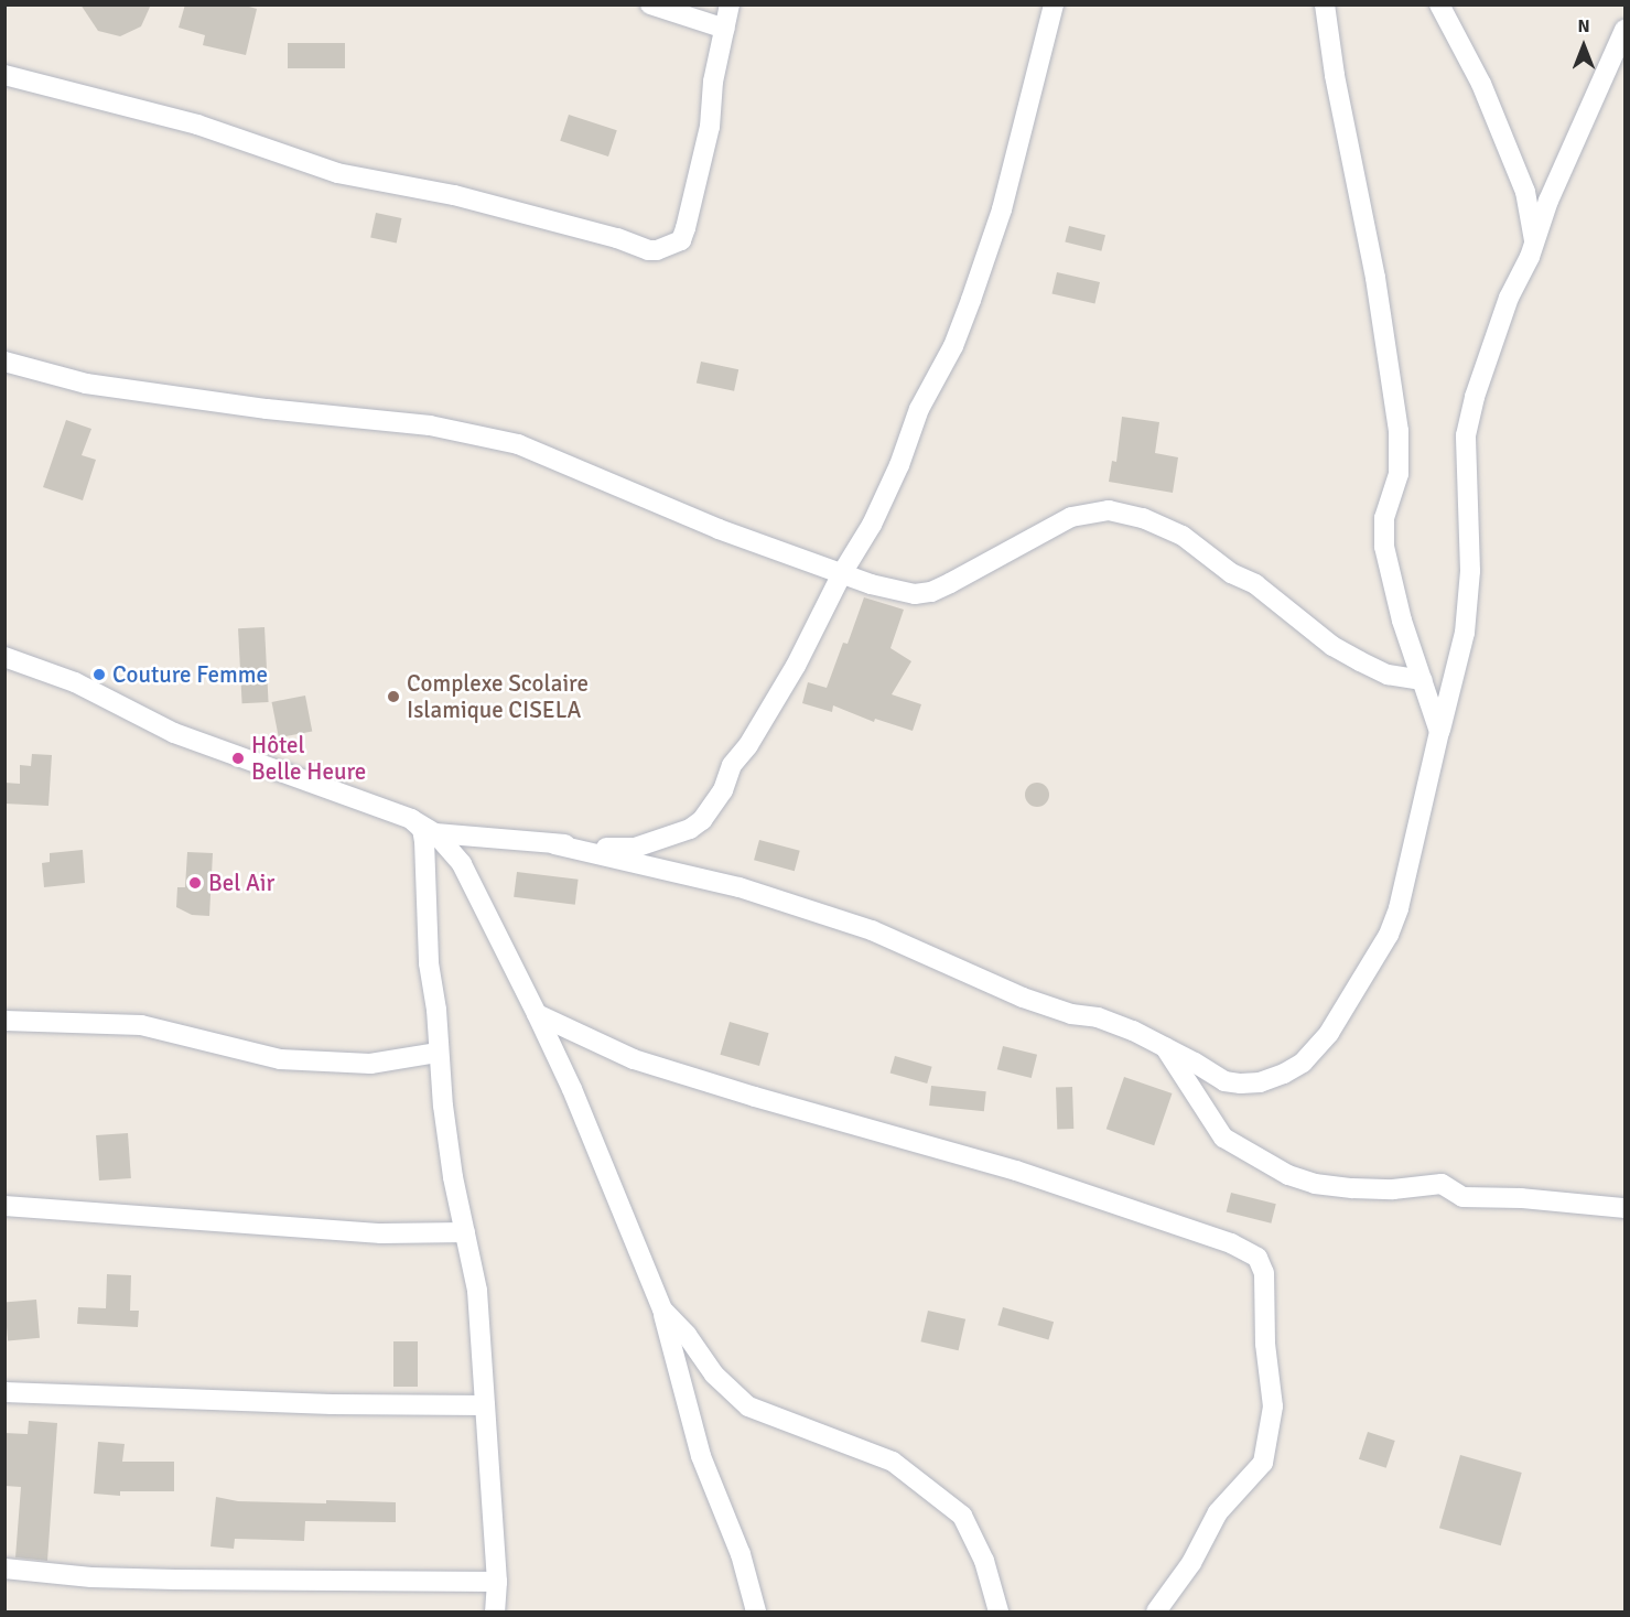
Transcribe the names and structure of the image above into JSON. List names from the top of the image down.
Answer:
{
  "places": [
    "Couture Femme",
    "Complexe Scolaire Islamique CISELA",
    "Hôtel Belle Heure",
    "Bel Air"
  ],
  "north": "top"
}
